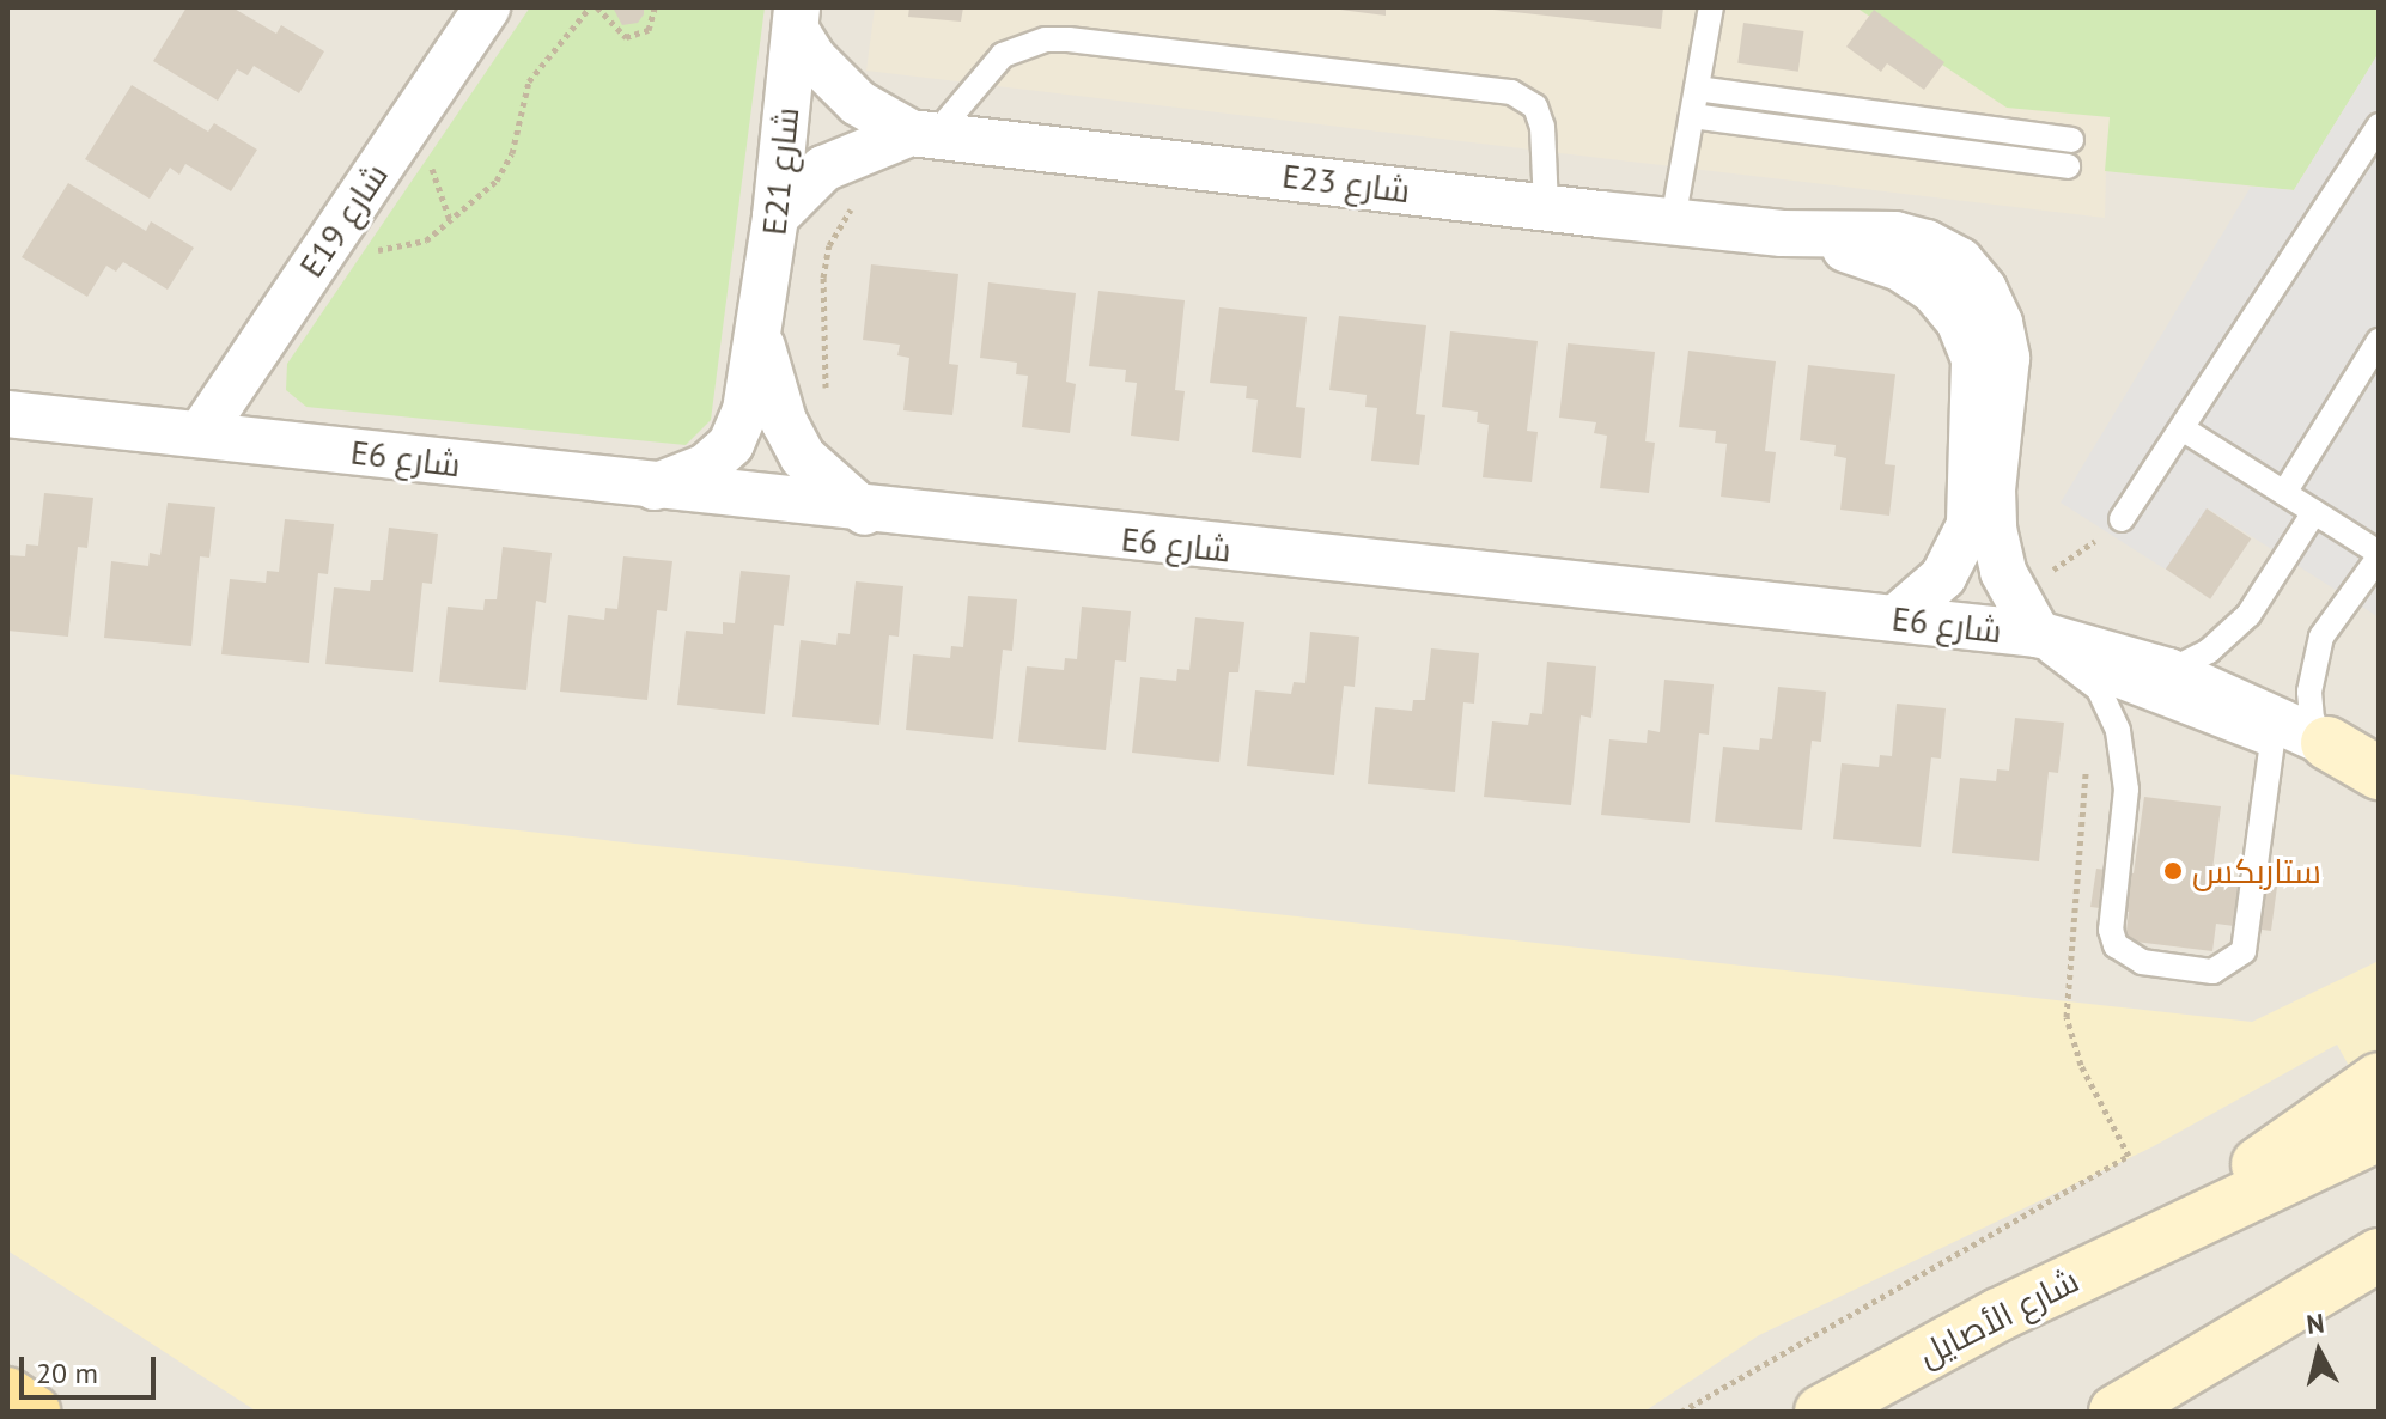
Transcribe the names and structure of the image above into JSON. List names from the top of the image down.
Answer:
{
  "streets": {
    "main road": ["شارع الأصايل"],
    "street": [
      "E21 شارع",
      "E23 شارع",
      "E19 شارع",
      "E6 شارع"
    ]
  },
  "crossings": [
    ["E21 شارع", "E23 شارع"],
    ["E21 شارع", "E6 شارع"],
    ["E23 شارع", "E6 شارع"],
    ["E19 شارع", "E6 شارع"]
  ],
  "places": ["ستاربكس"],
  "scale_bar": "20 m",
  "north": "top"
}
